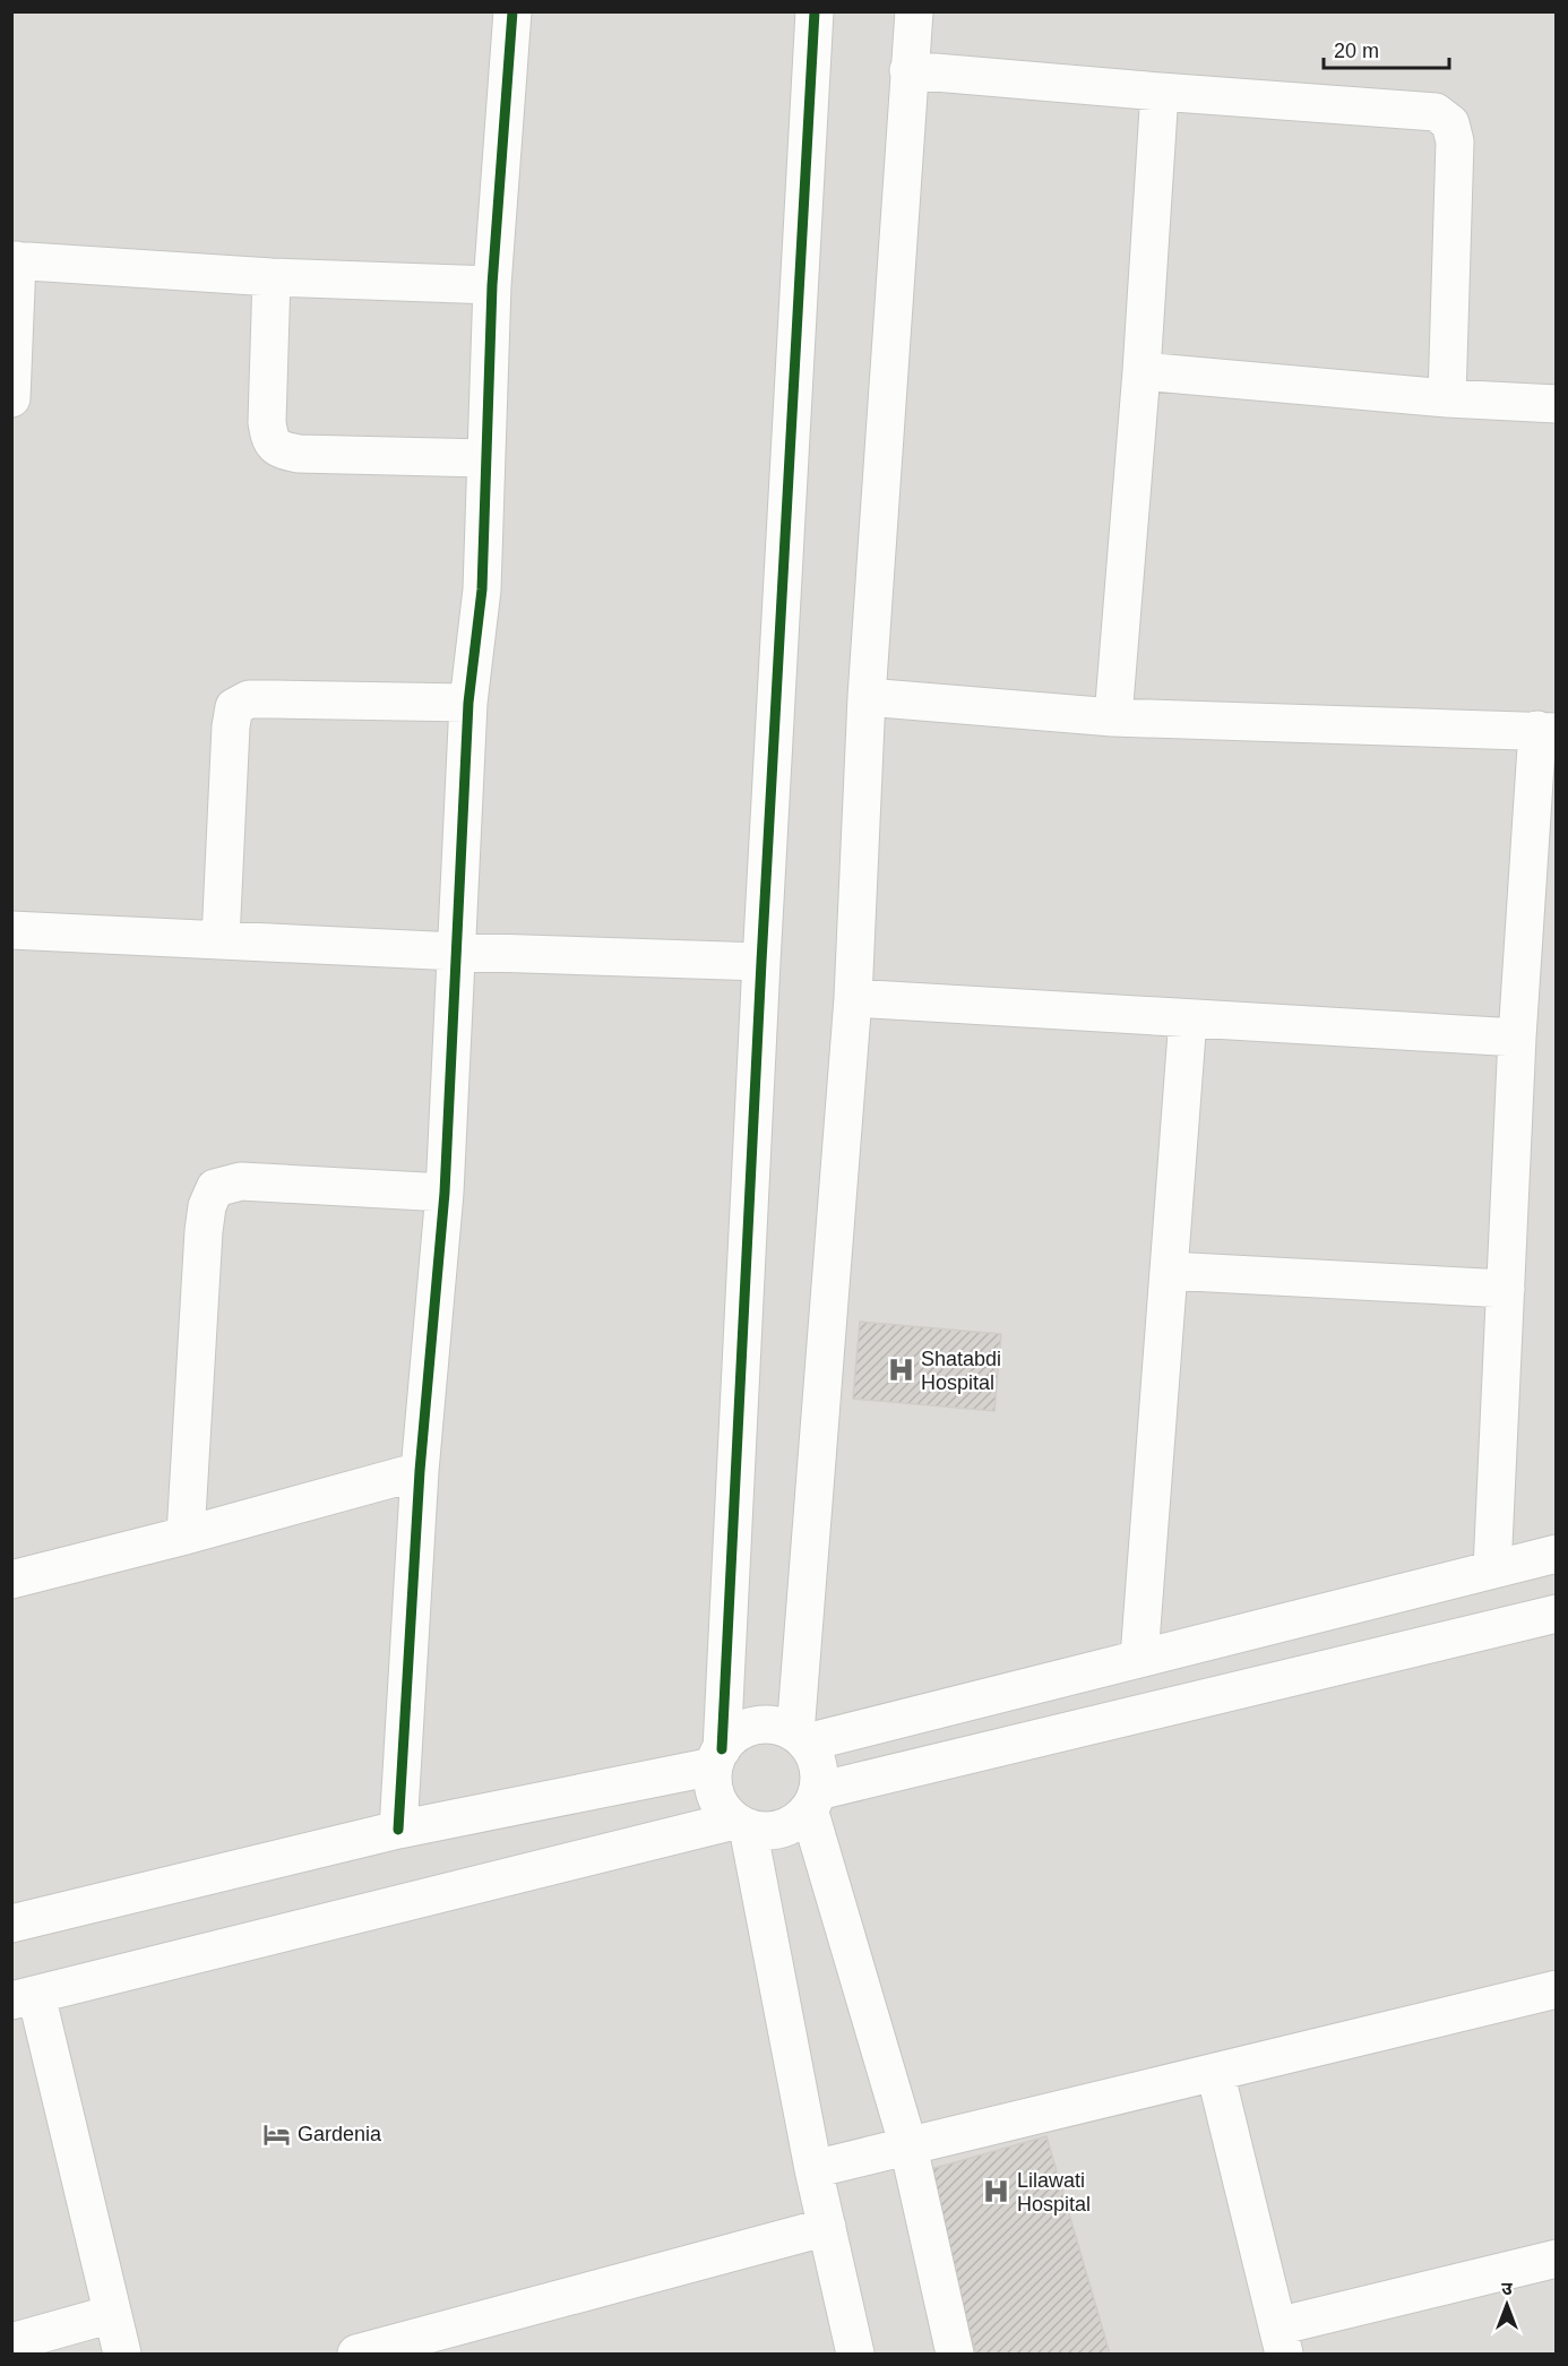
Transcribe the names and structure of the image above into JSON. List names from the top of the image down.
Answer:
{
  "places": {
    "hospital": ["Shatabdi Hospital", "Lilawati Hospital"],
    "hotel": ["Gardenia"]
  },
  "scale_bar": "20 m",
  "north": "top"
}
